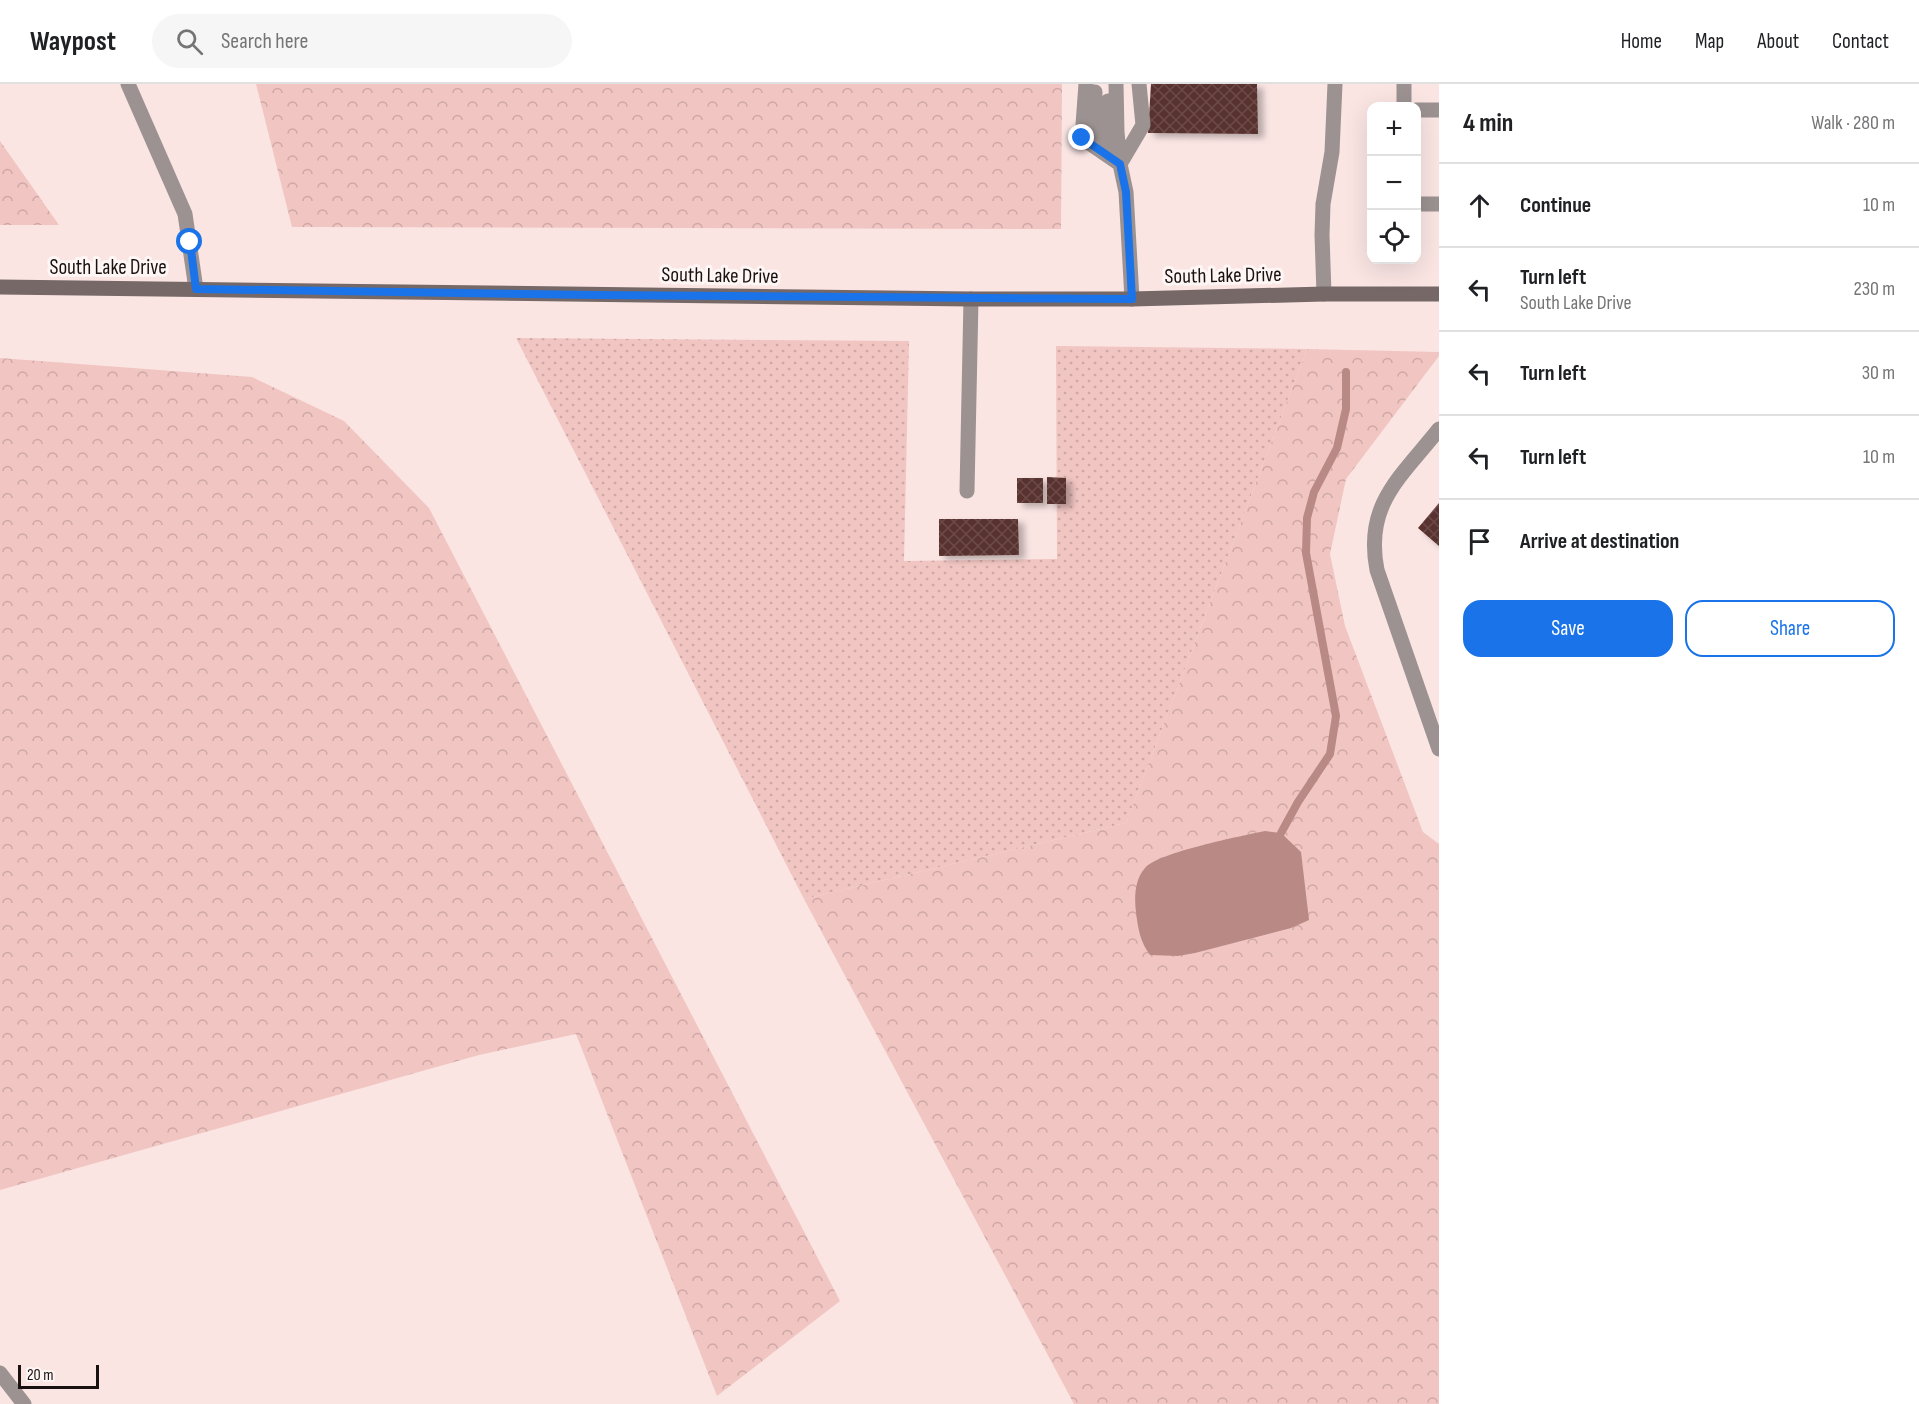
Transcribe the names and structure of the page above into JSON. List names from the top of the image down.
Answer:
{
  "streets": {
    "main road": ["South Lake Drive"]
  },
  "scale_bar": "20 m",
  "page": {
    "header": "Waypost",
    "search": "Search here",
    "nav": [
      "Home",
      "Map",
      "About",
      "Contact"
    ],
    "heading": ["4 min", "Walk · 280 m"],
    "map_buttons": ["+", "−"],
    "list": [
      ["Continue", "10 m"],
      ["Turn left", "South Lake Drive", "230 m"],
      ["Turn left", "30 m"],
      ["Turn left", "10 m"],
      "Arrive at destination"
    ],
    "buttons": ["Save", "Share"],
    "scale": "20 m"
  }
}
